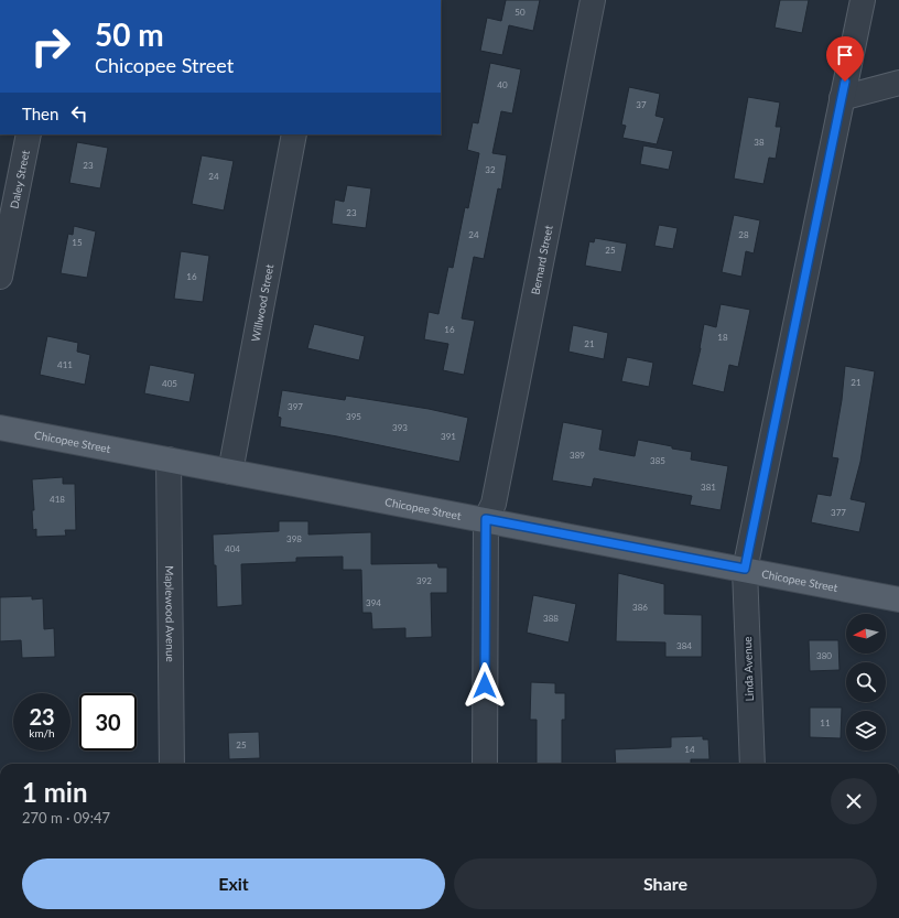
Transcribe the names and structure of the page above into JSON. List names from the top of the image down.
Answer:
{
  "streets": {
    "main road": ["Chicopee Street"],
    "street": [
      "Daley Street",
      "Bernard Street",
      "Willwood Street",
      "Maplewood Avenue",
      "Linda Avenue"
    ]
  },
  "crossings": [
    ["Bernard Street", "Chicopee Street"],
    ["Willwood Street", "Chicopee Street"],
    ["Chicopee Street", "Maplewood Avenue"],
    ["Chicopee Street", "Linda Avenue"]
  ],
  "house_numbers": [
    "50",
    "40",
    "37",
    "38",
    "23",
    "32",
    "24",
    "23",
    "24",
    "28",
    "15",
    "25",
    "16",
    "16",
    "18",
    "21",
    "411",
    "21",
    "405",
    "397",
    "395",
    "393",
    "391",
    "389",
    "385",
    "381",
    "418",
    "377",
    "398",
    "404",
    "392",
    "394",
    "386",
    "388",
    "384",
    "380",
    "11",
    "25",
    "14"
  ],
  "north": "left",
  "page": {
    "turn": ["50 m", "Chicopee Street"],
    "then": "Then",
    "speed": "23 km/h",
    "limit": "30",
    "heading": ["1 min", "270 m · 09:47"],
    "buttons": ["Exit", "Share"]
  }
}
